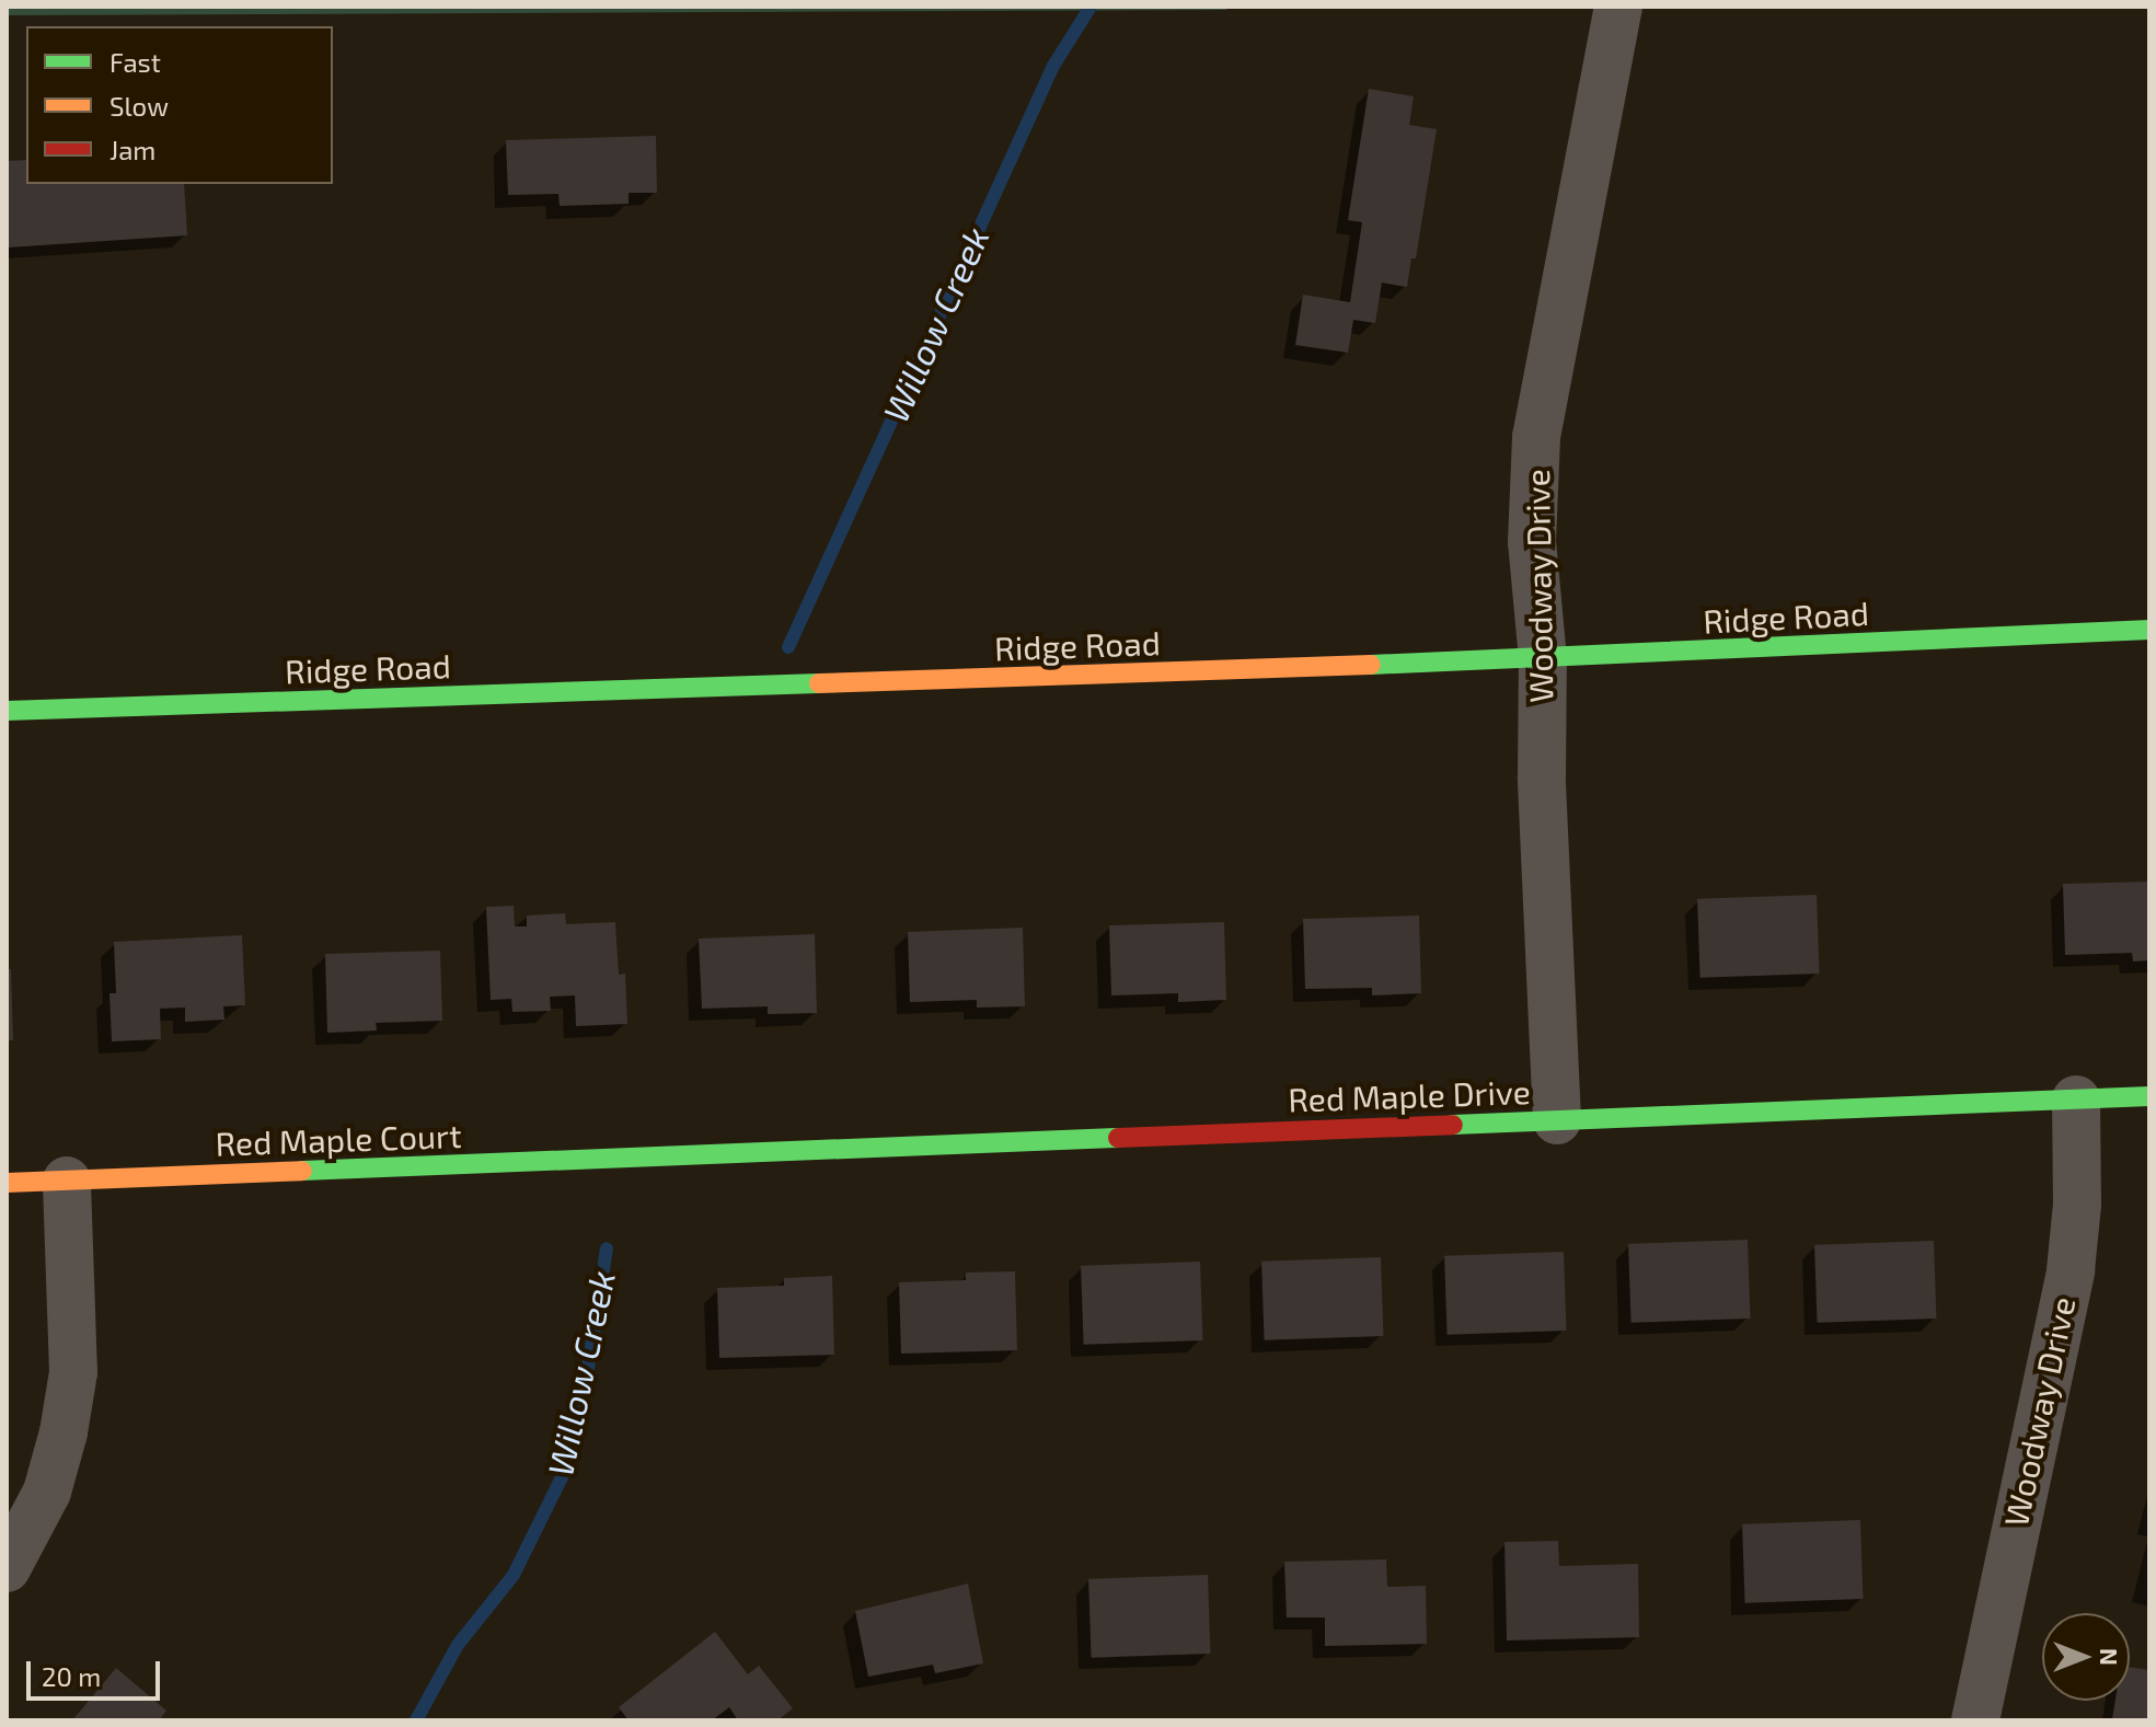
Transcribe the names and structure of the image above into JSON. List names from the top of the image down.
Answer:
{
  "streets": {
    "street": [
      "Woodway Drive",
      "Ridge Road",
      "Red Maple Drive",
      "Red Maple Court"
    ]
  },
  "crossings": [
    ["Woodway Drive", "Ridge Road"],
    ["Woodway Drive", "Red Maple Drive"],
    ["Red Maple Drive", "Red Maple Court"]
  ],
  "water": ["Willow Creek"],
  "legend": ["Fast", "Slow", "Jam"],
  "scale_bar": "20 m",
  "north": "right"
}
